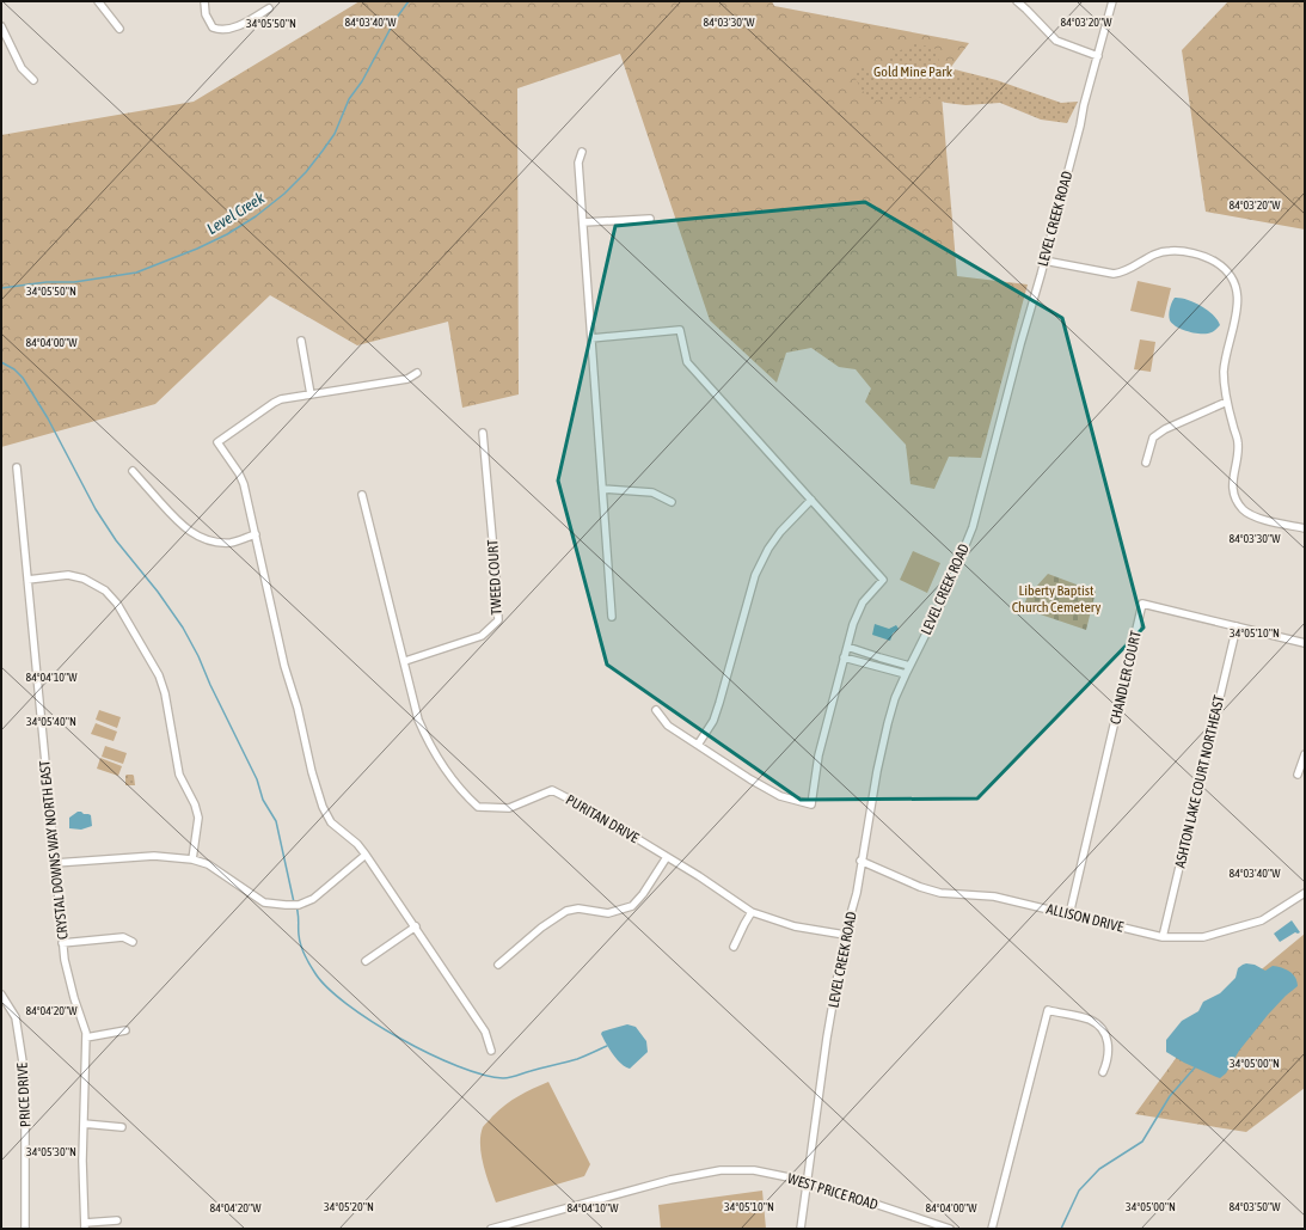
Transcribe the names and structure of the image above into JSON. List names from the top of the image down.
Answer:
{
  "streets": {
    "street": [
      "LEVEL CREEK ROAD",
      "TWEED COURT",
      "CHANDLER COURT",
      "ASHTON LAKE COURT NORTHEAST",
      "PURITAN DRIVE",
      "CRYSTAL DOWNS WAY NORTH EAST",
      "ALLISON DRIVE",
      "PRICE DRIVE",
      "WEST PRICE ROAD"
    ]
  },
  "crossings": [
    ["LEVEL CREEK ROAD", "PURITAN DRIVE"],
    ["LEVEL CREEK ROAD", "ALLISON DRIVE"],
    ["LEVEL CREEK ROAD", "WEST PRICE ROAD"],
    ["TWEED COURT", "PURITAN DRIVE"],
    ["CHANDLER COURT", "ASHTON LAKE COURT NORTHEAST"],
    ["CHANDLER COURT", "ALLISON DRIVE"],
    ["ASHTON LAKE COURT NORTHEAST", "ALLISON DRIVE"]
  ],
  "water": ["Level Creek"],
  "parks": ["Gold Mine Park", "Liberty Baptist Church Cemetery"],
  "coordinates": [
    "84°03'40\"W",
    "84°03'30\"W",
    "84°03'20\"W",
    "34°05'50\"N",
    "84°04'00\"W",
    "34°05'10\"N",
    "84°04'10\"W",
    "34°05'40\"N",
    "84°04'20\"W",
    "34°05'00\"N",
    "34°05'30\"N",
    "84°03'50\"W",
    "34°05'20\"N"
  ]
}
